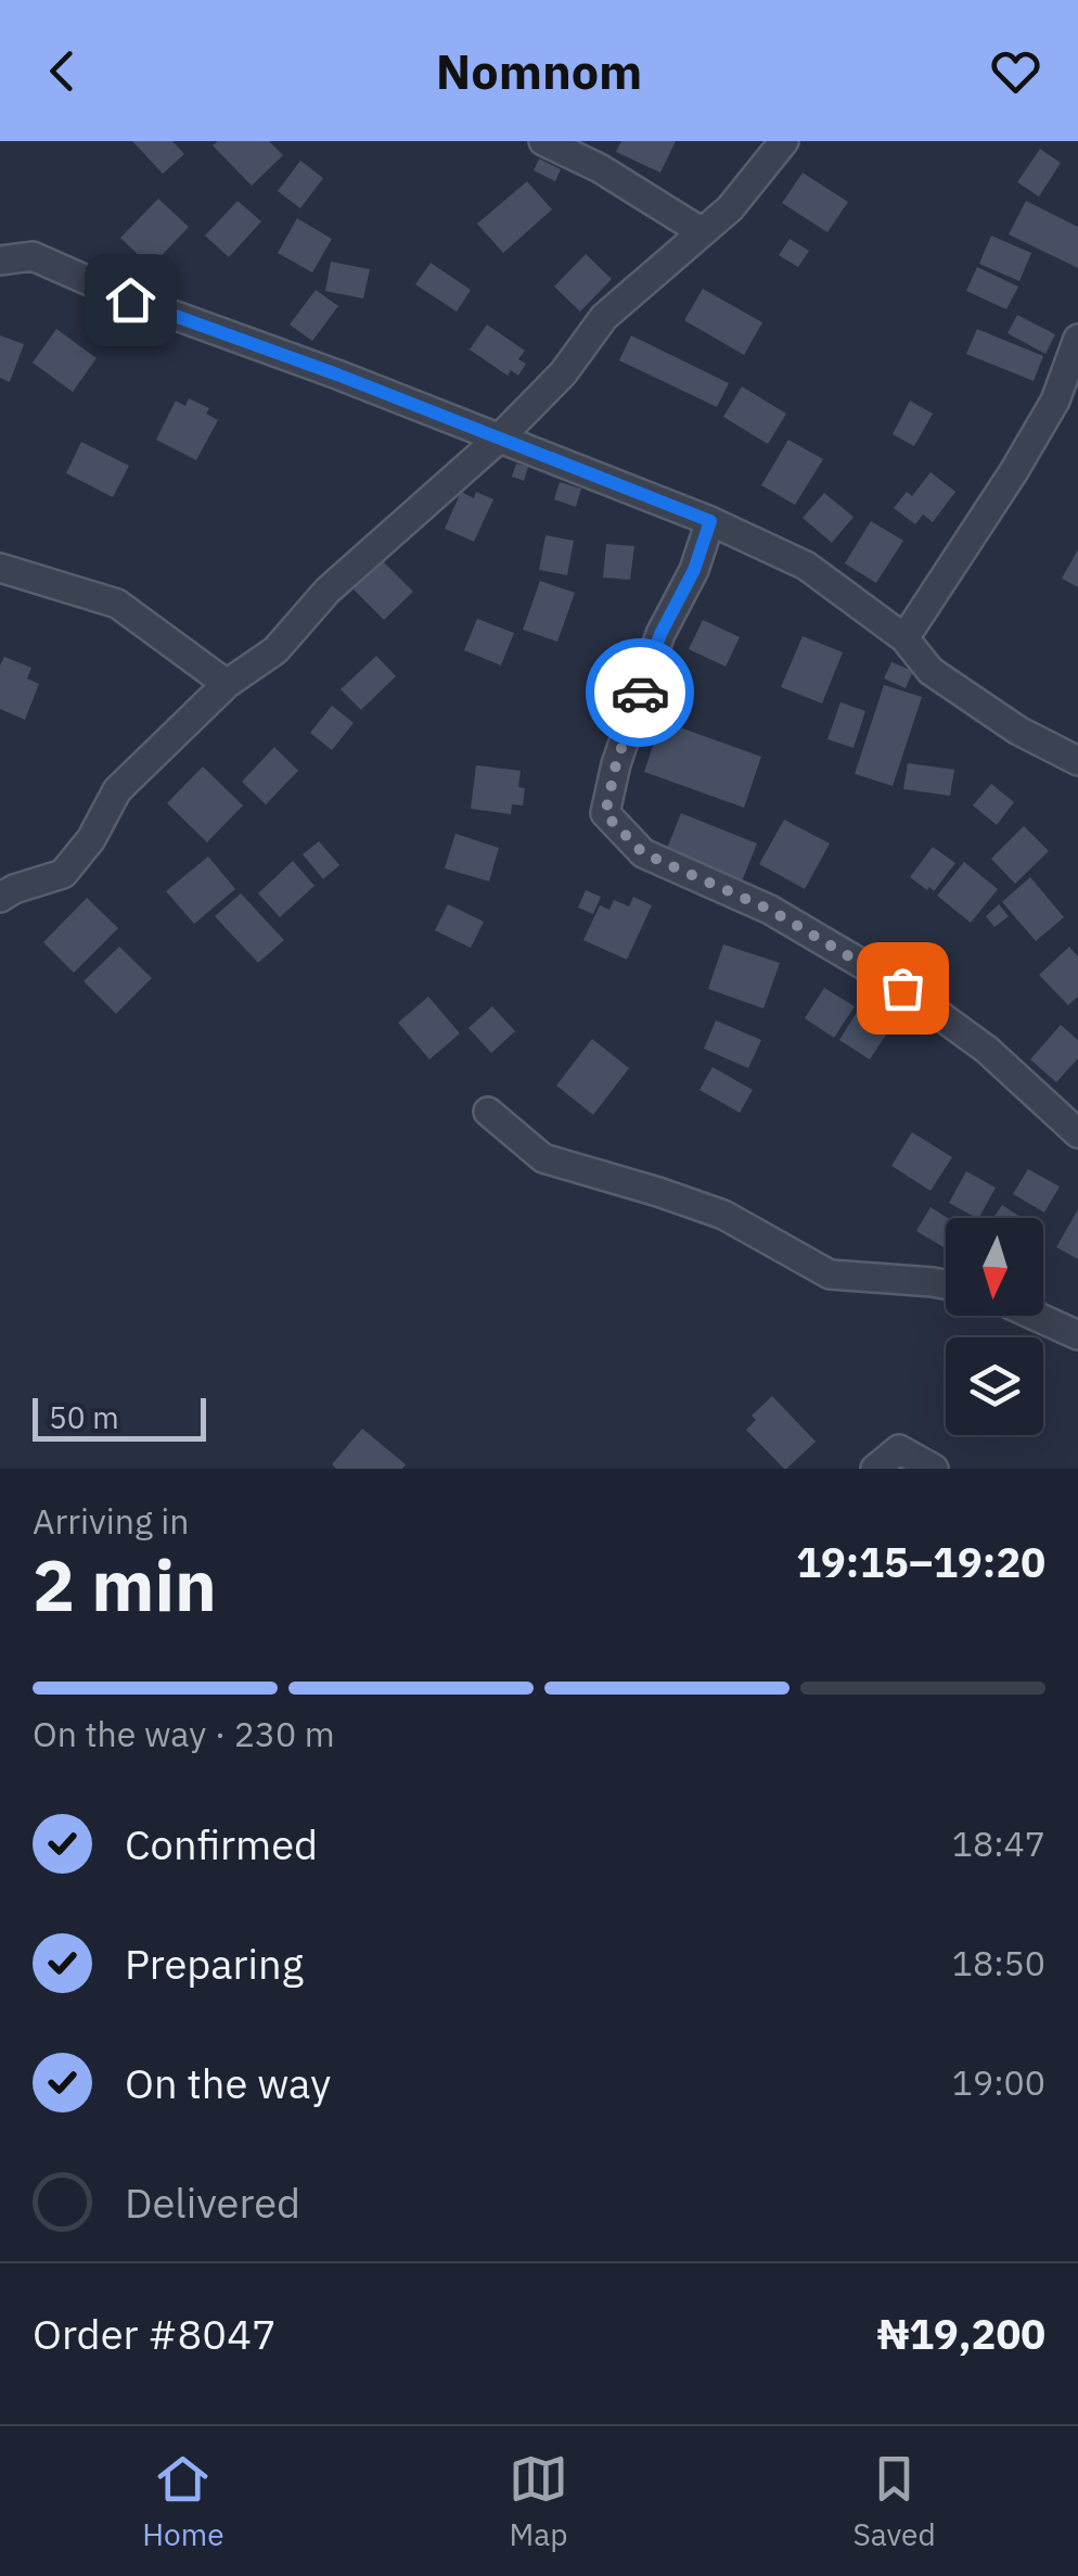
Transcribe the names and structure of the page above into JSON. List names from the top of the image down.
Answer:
{
  "scale_bar": "50 m",
  "north": "bottom",
  "page": {
    "header": "Nomnom",
    "scale": "50 m",
    "heading": ["2 min", "Arriving in", "19:15–19:20"],
    "panel": ["Order #8047", "₦19,200"],
    "bar": "On the way · 230 m",
    "list": [
      ["Confirmed", "18:47"],
      ["Preparing", "18:50"],
      ["On the way", "19:00"],
      "Delivered"
    ],
    "tabs": ["Home", "Map", "Saved"]
  }
}
